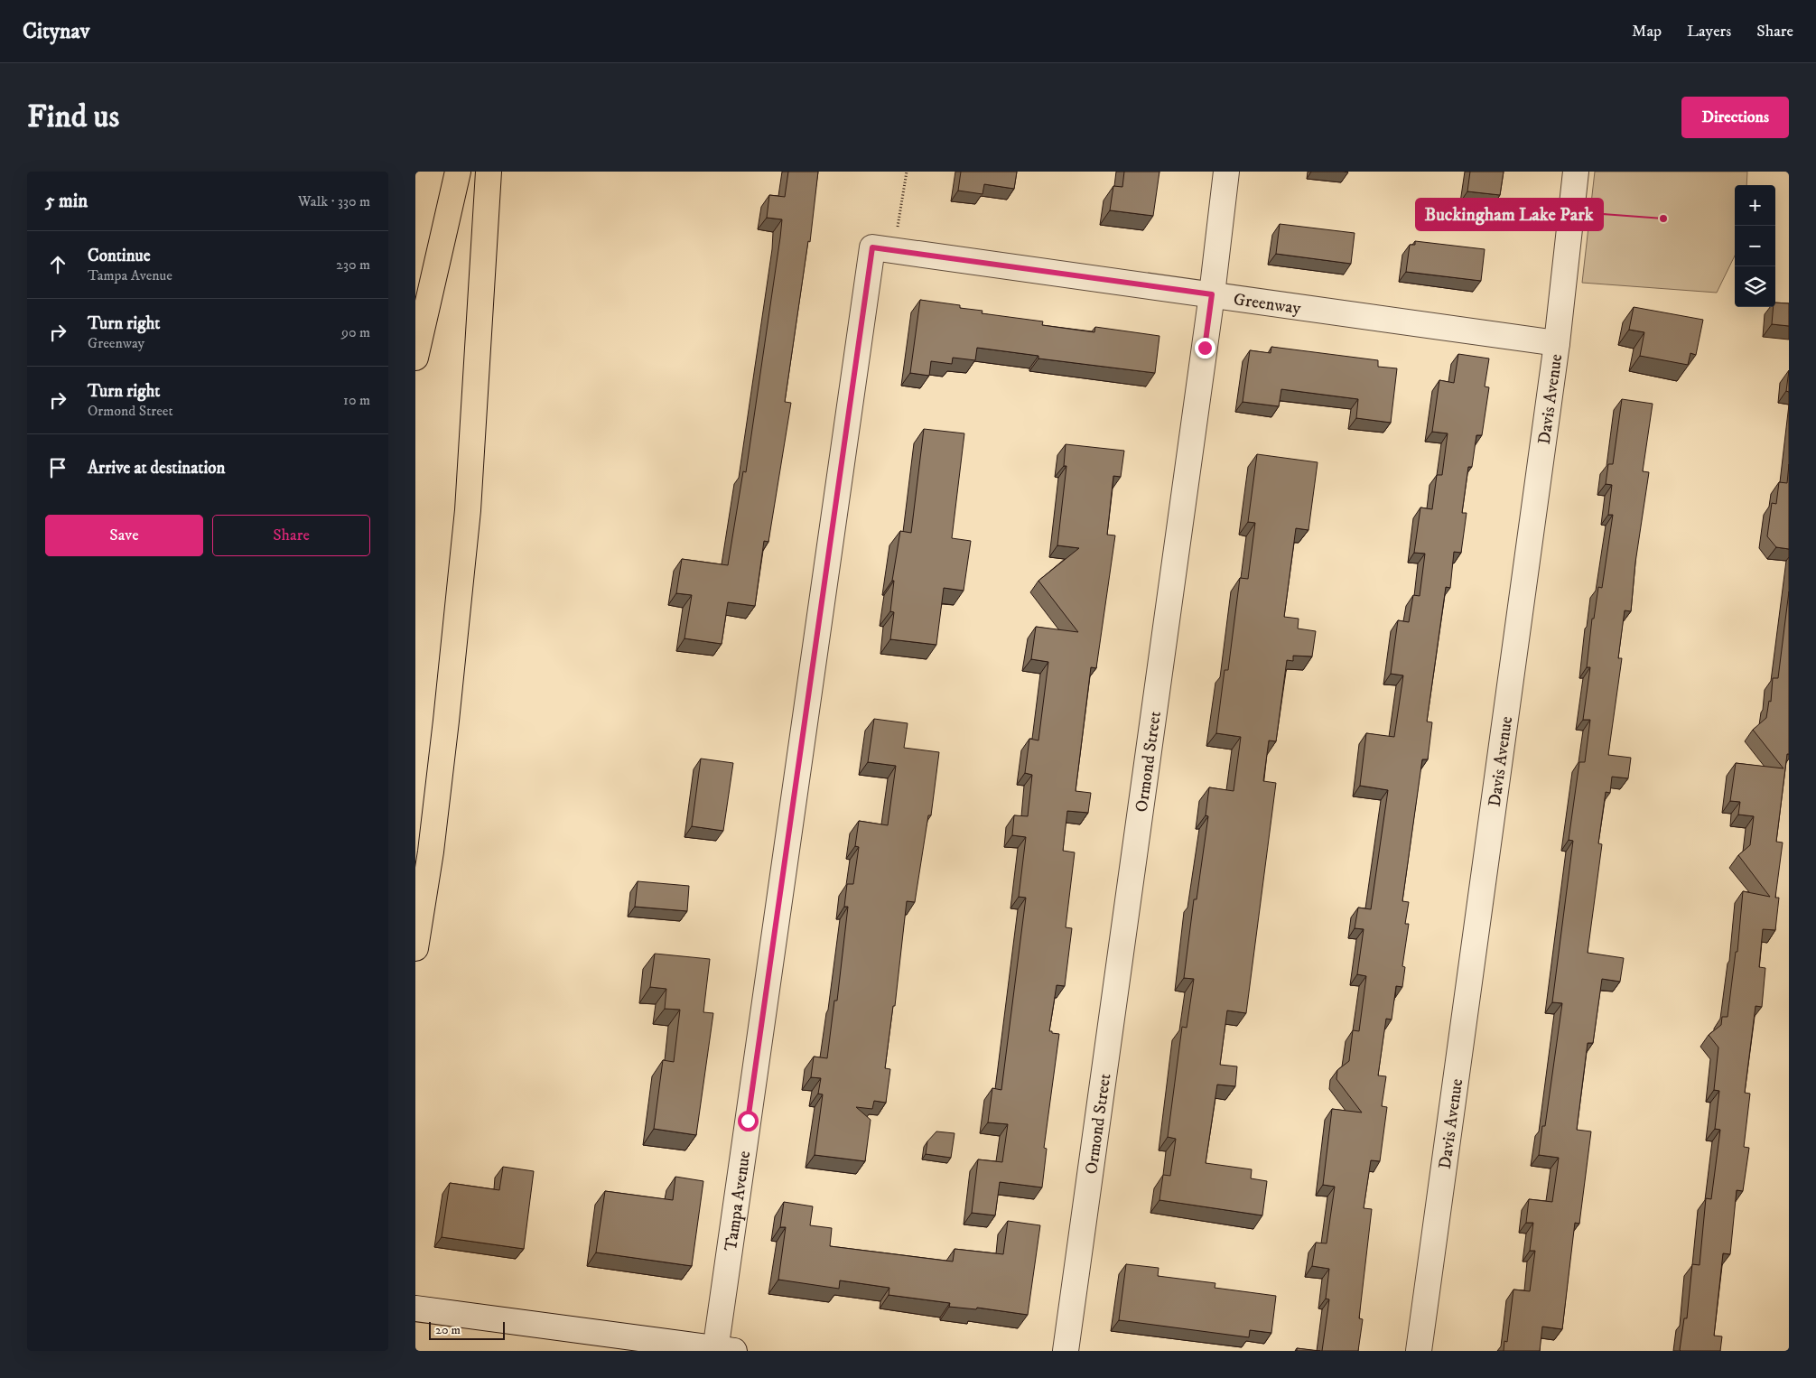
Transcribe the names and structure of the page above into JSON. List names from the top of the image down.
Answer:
{
  "streets": {
    "street": [
      "Greenway",
      "Davis Avenue",
      "Ormond Street",
      "Tampa Avenue"
    ]
  },
  "crossings": [
    ["Greenway", "Davis Avenue"],
    ["Greenway", "Ormond Street"],
    ["Greenway", "Tampa Avenue"]
  ],
  "places": ["Buckingham Lake Park"],
  "scale_bar": "20 m",
  "page": {
    "header": "Citynav",
    "nav": ["Map", "Layers", "Share"],
    "buttons": [
      "Directions",
      ["Save", "Share"]
    ],
    "title": "Find us",
    "heading": ["5 min", "Walk · 330 m"],
    "map_buttons": ["+", "−"],
    "list": [
      ["Continue", "Tampa Avenue", "230 m"],
      ["Turn right", "Greenway", "90 m"],
      ["Turn right", "Ormond Street", "10 m"],
      "Arrive at destination"
    ],
    "scale": "20 m"
  }
}
